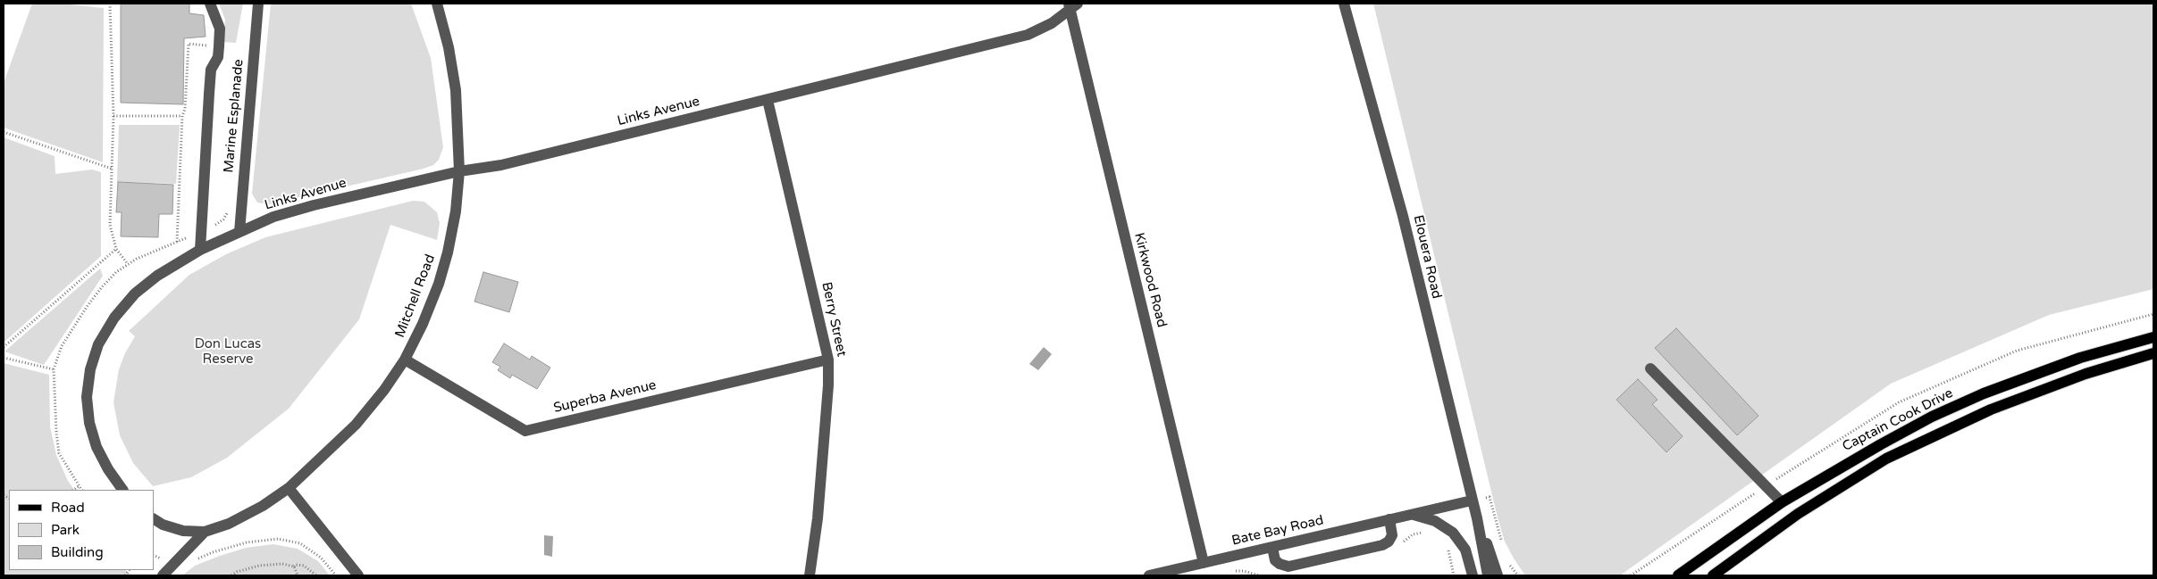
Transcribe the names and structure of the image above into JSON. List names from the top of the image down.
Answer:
{
  "streets": {
    "main road": ["Captain Cook Drive"],
    "street": [
      "Links Avenue",
      "Marine Esplanade",
      "Elouera Road",
      "Kirkwood Road",
      "Mitchell Road",
      "Berry Street",
      "Superba Avenue",
      "Bate Bay Road"
    ]
  },
  "crossings": [
    ["Links Avenue", "Marine Esplanade"],
    ["Links Avenue", "Kirkwood Road"],
    ["Links Avenue", "Mitchell Road"],
    ["Links Avenue", "Berry Street"],
    ["Elouera Road", "Bate Bay Road"],
    ["Kirkwood Road", "Bate Bay Road"],
    ["Mitchell Road", "Superba Avenue"],
    ["Berry Street", "Superba Avenue"]
  ],
  "parks": ["Don Lucas Reserve"],
  "legend": ["Road", "Park", "Building"]
}
